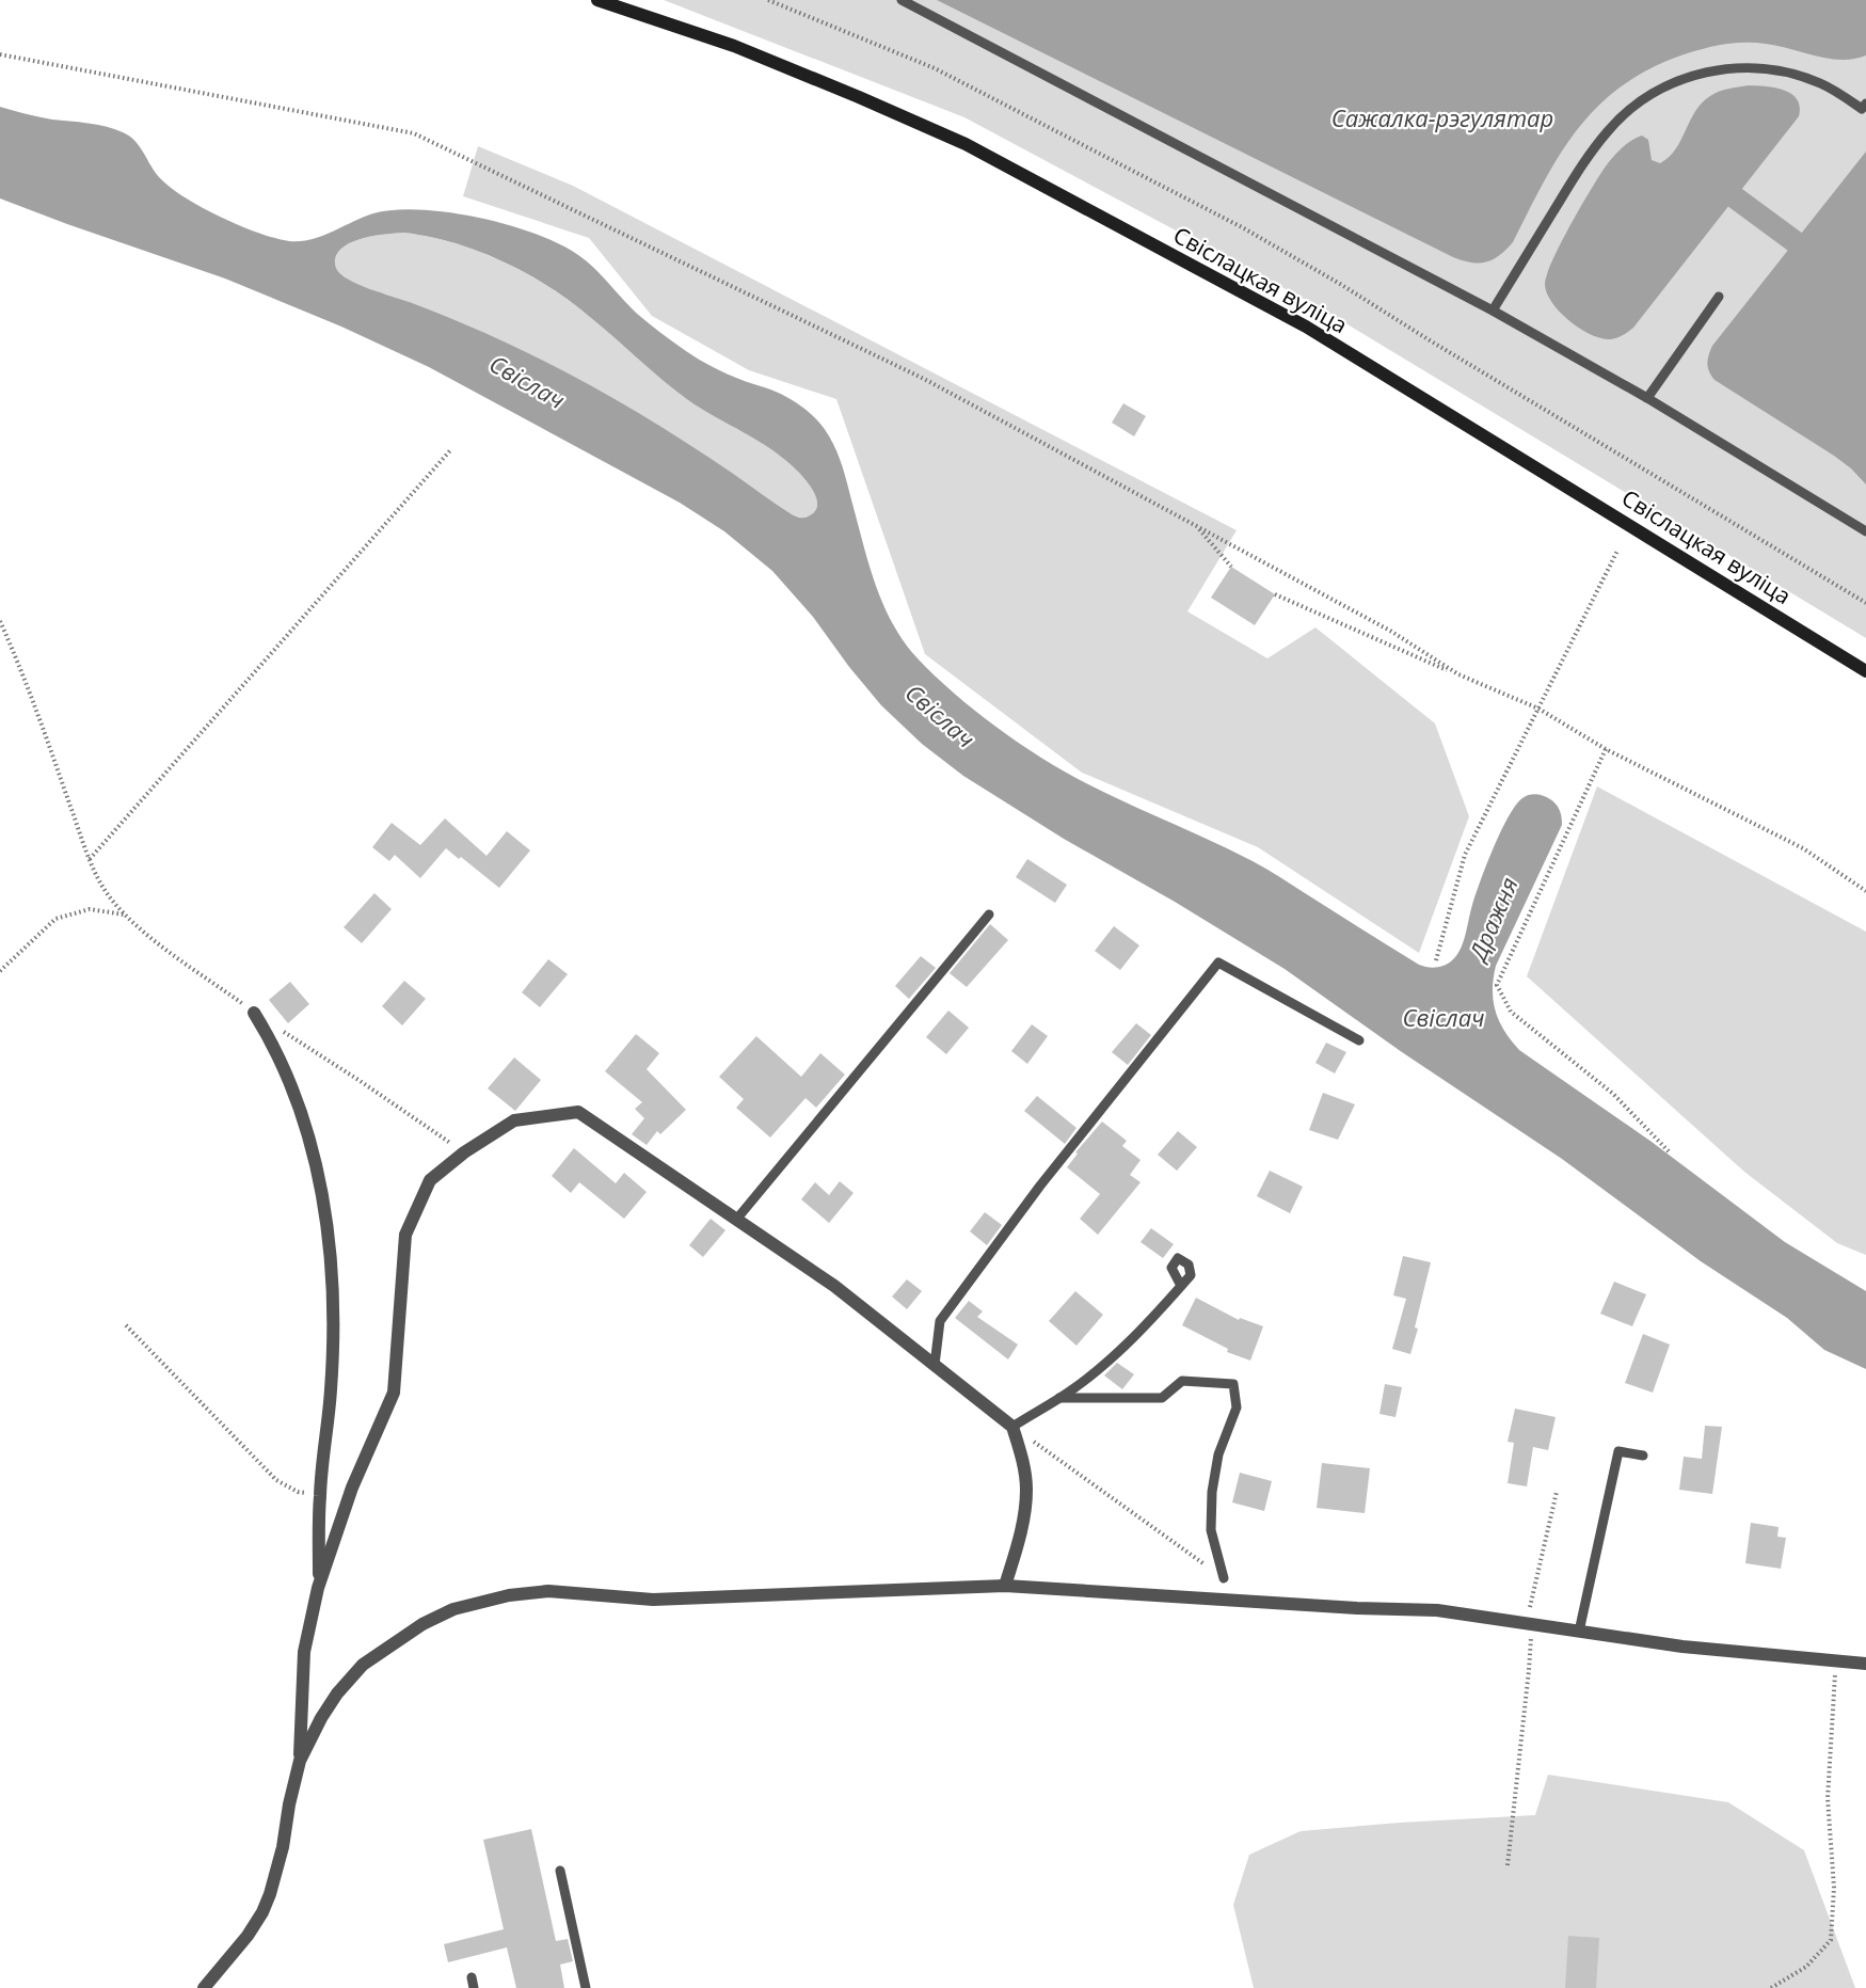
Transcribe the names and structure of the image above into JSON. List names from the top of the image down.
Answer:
{
  "streets": {
    "main road": ["Свіслацкая вуліца"]
  },
  "water": ["Сажалка-рэгулятар", "Свіслач", "Дражня"]
}
